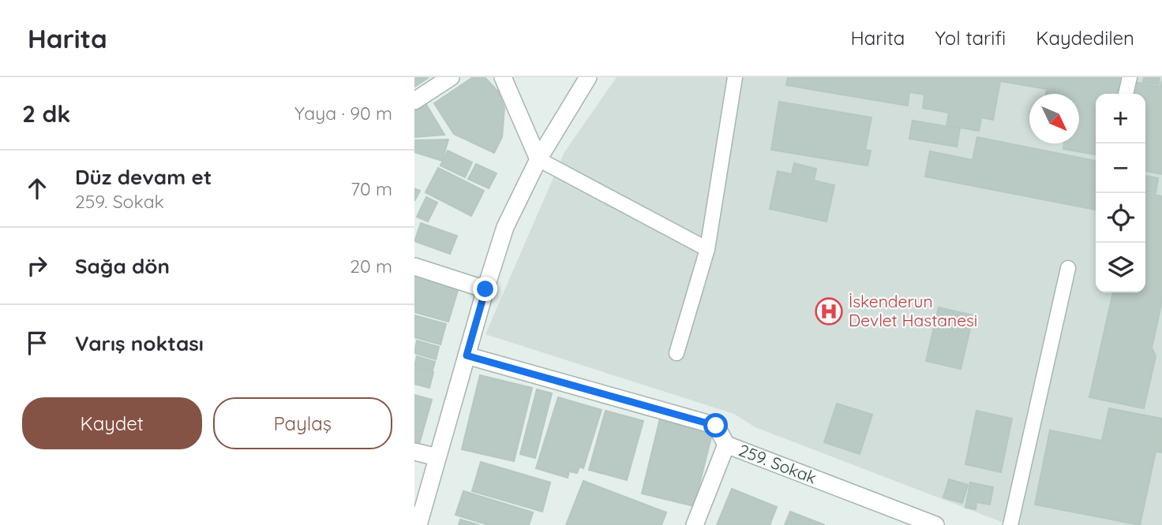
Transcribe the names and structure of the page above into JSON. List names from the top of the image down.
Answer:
{
  "streets": {
    "street": ["259. Sokak"]
  },
  "places": {
    "hospital": ["İskenderun Devlet Hastanesi"]
  },
  "north": "bottom right",
  "page": {
    "header": "Harita",
    "nav": ["Harita", "Yol tarifi", "Kaydedilen"],
    "heading": ["2 dk", "Yaya · 90 m"],
    "map_buttons": ["+", "−"],
    "list": [
      ["Düz devam et", "259. Sokak", "70 m"],
      ["Sağa dön", "20 m"],
      "Varış noktası"
    ],
    "buttons": ["Kaydet", "Paylaş"]
  }
}
